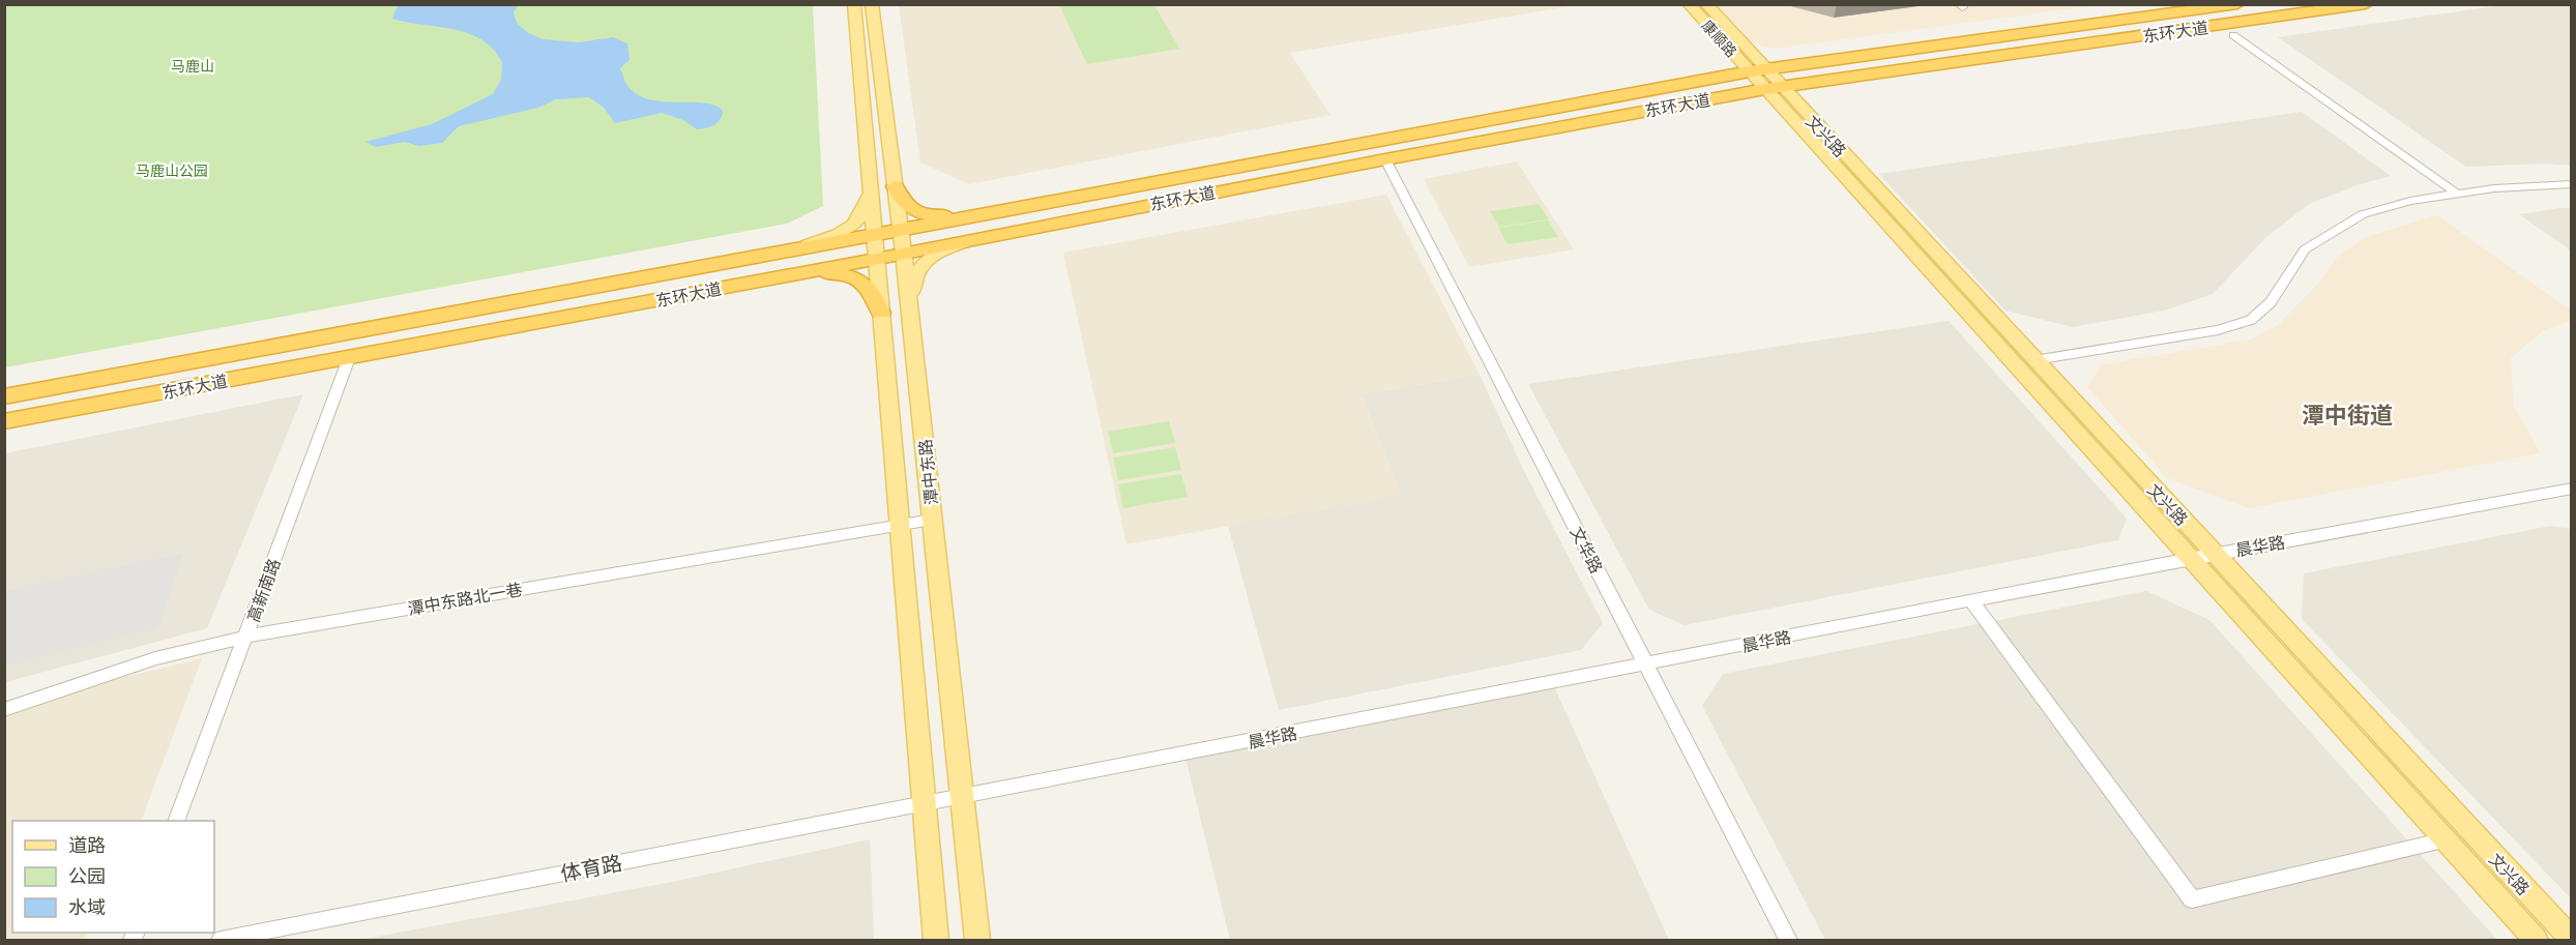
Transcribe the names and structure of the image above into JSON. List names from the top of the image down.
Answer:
{
  "streets": {
    "highway": ["东环大道"],
    "main road": ["康顺路", "文兴路", "潭中东路"],
    "street": [
      "晨华路",
      "文华路",
      "高新南路",
      "潭中东路北一巷",
      "体育路"
    ]
  },
  "crossings": [
    ["东环大道", "康顺路"],
    ["东环大道", "文兴路"],
    ["东环大道", "潭中东路"],
    ["东环大道", "文华路"],
    ["东环大道", "高新南路"],
    ["康顺路", "文兴路"],
    ["文兴路", "晨华路"],
    ["潭中东路", "晨华路"],
    ["潭中东路", "潭中东路北一巷"],
    ["潭中东路", "体育路"],
    ["晨华路", "文华路"],
    ["晨华路", "体育路"],
    ["高新南路", "潭中东路北一巷"]
  ],
  "districts": ["潭中街道"],
  "parks": ["马鹿山", "马鹿山公园"],
  "legend": ["道路", "公园", "水域"]
}
